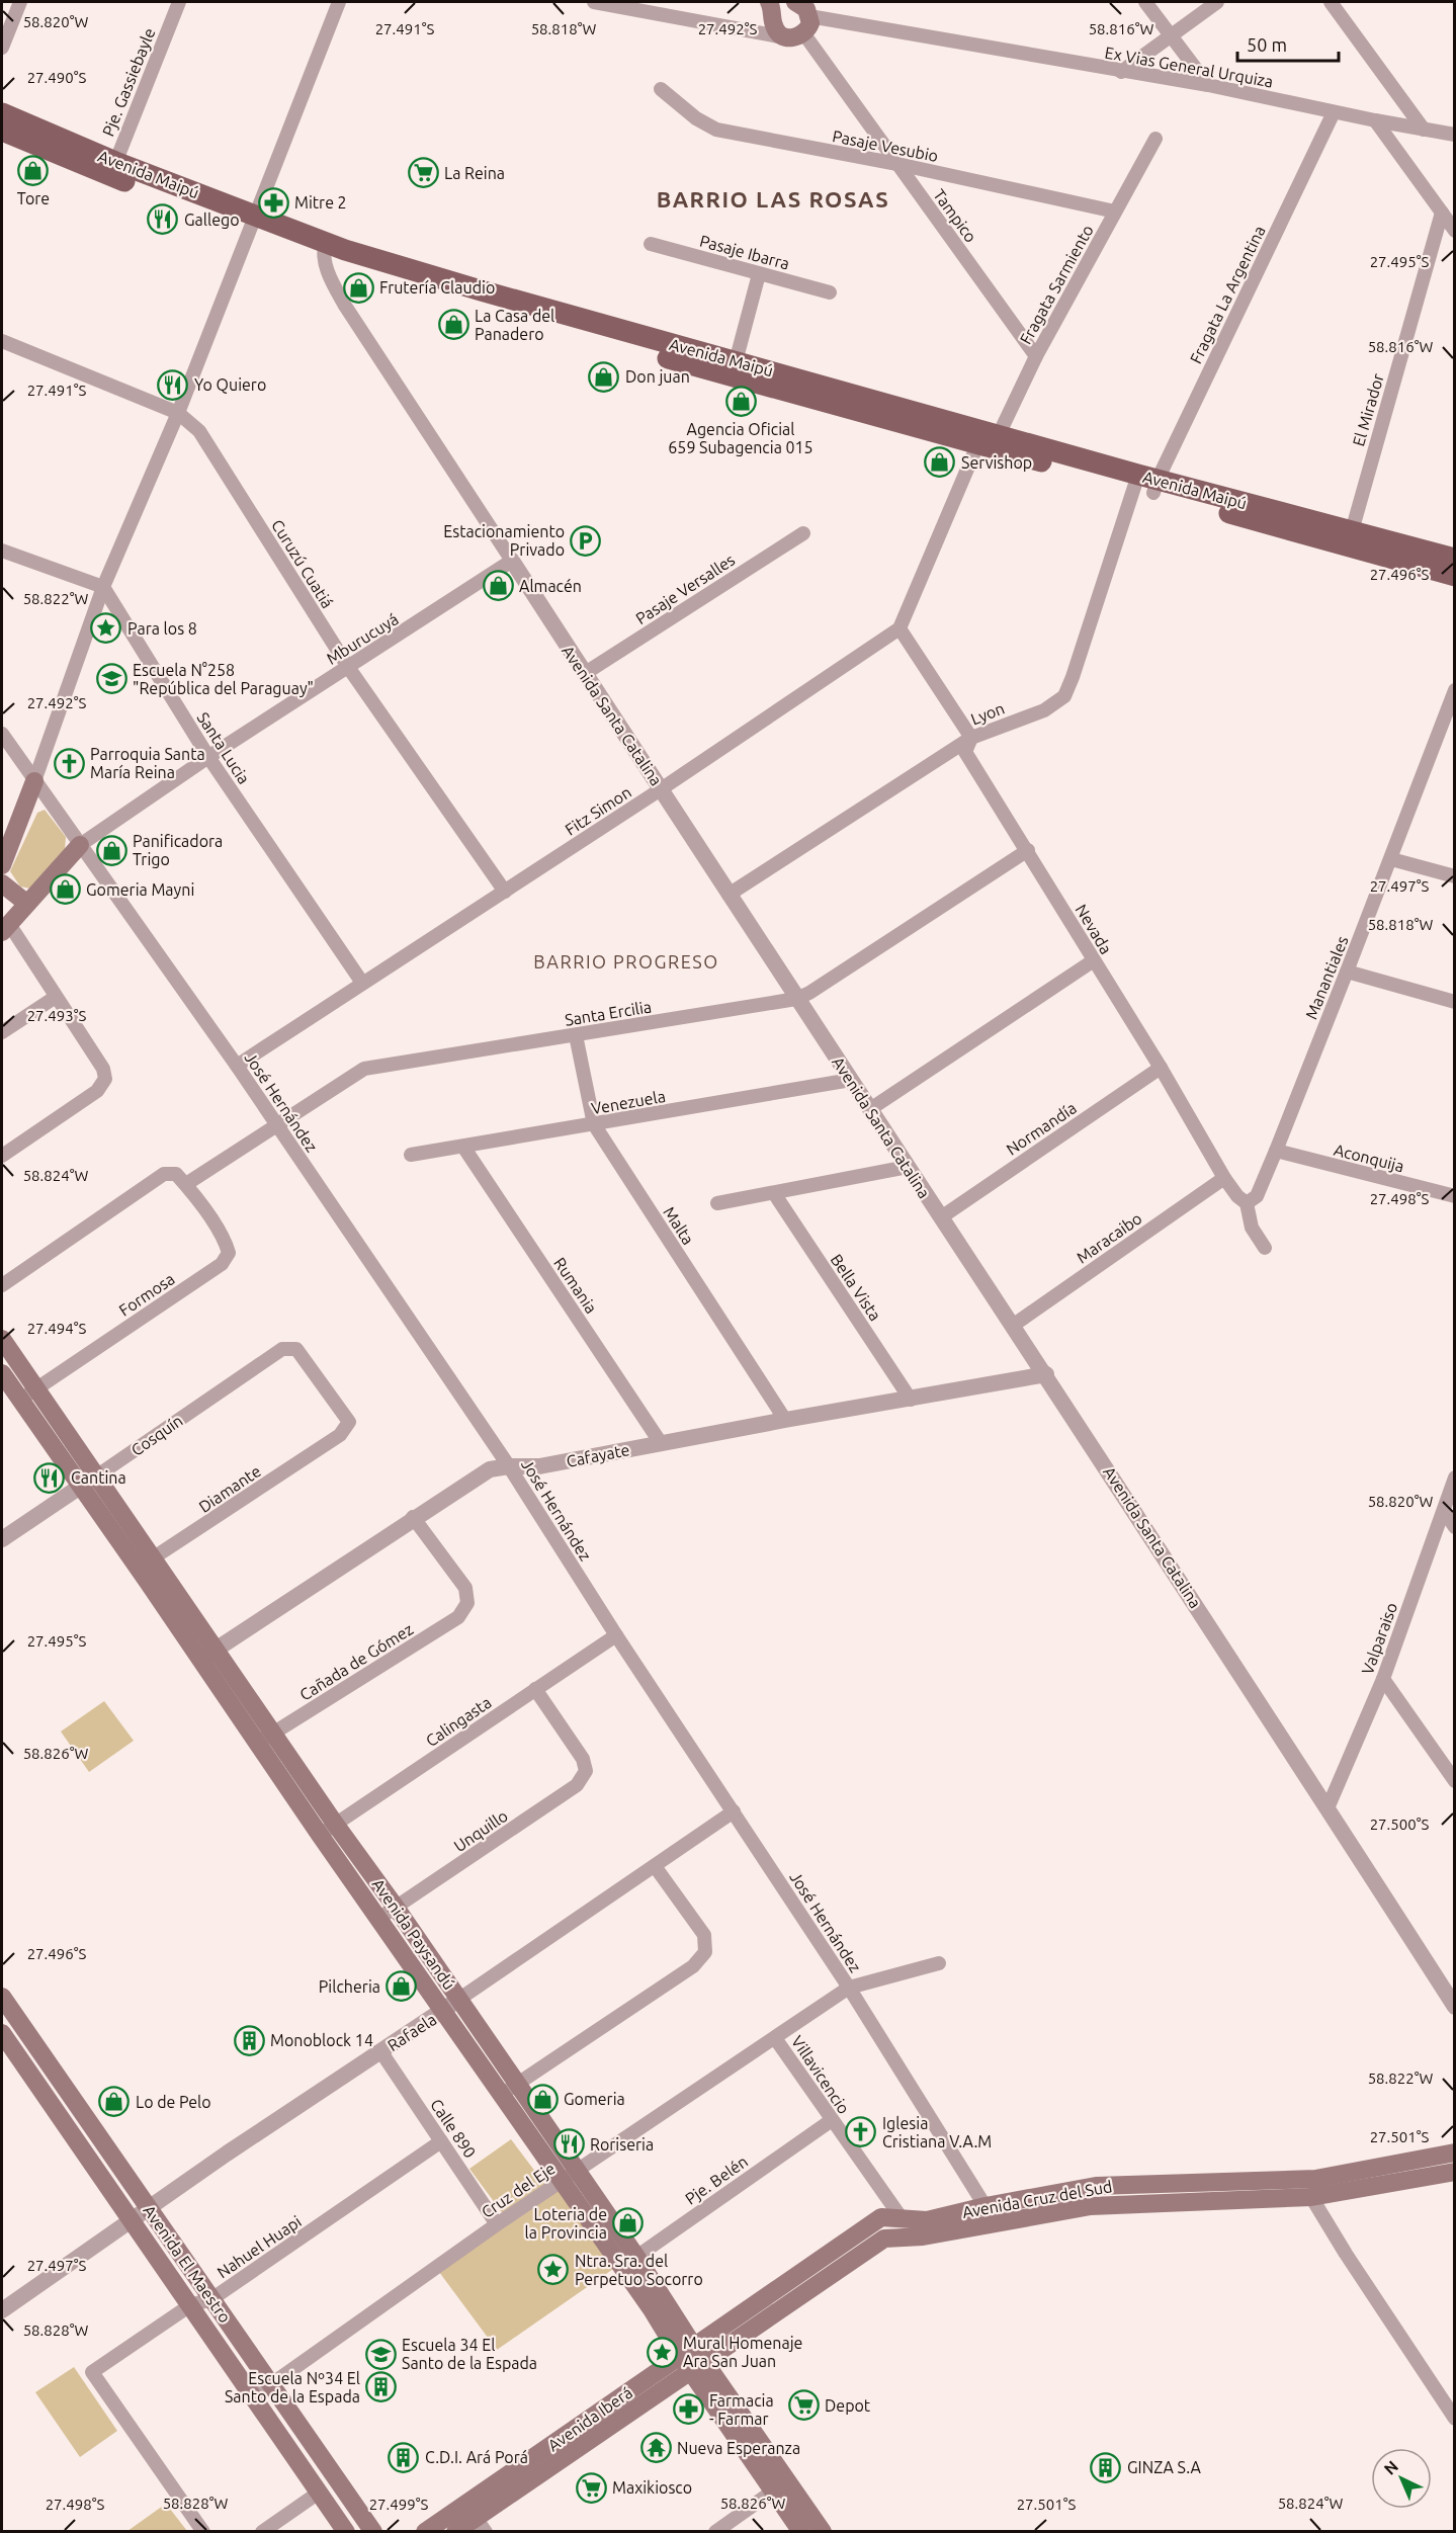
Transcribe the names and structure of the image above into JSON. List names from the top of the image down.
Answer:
{
  "streets": {
    "main road": [
      "Avenida Maipú",
      "Avenida Paysandú",
      "Avenida Cruz del Sud",
      "Avenida El Maestro",
      "Avenida Iberá"
    ],
    "street": [
      "Ex Vias General Urquiza",
      "Pje. Gassiebayle",
      "Pasaje Vesubio",
      "Tampico",
      "Pasaje Ibarra",
      "Fragata Sarmiento",
      "Fragata La Argentina",
      "El Mirador",
      "Curuzú Cuatiá",
      "Pasaje Versalles",
      "Mburucuyá",
      "Lyon",
      "Avenida Santa Catalina",
      "Santa Lucia",
      "Fitz Simon",
      "Nevada",
      "Manantiales",
      "Santa Ercilia",
      "José Hernández",
      "Venezuela",
      "Normandía",
      "Aconquija",
      "Malta",
      "Maracaibo",
      "Rumania",
      "Bella Vista",
      "Formosa",
      "Cosquín",
      "Cafayate",
      "Diamante",
      "Valparaiso",
      "Cañada de Gómez",
      "Calingasta",
      "Unquillo",
      "Rafaela",
      "Villavicencio",
      "Calle 890",
      "Pje. Belén",
      "Cruz del Eje",
      "Nahuel Huapi"
    ]
  },
  "crossings": [
    ["Ex Vias General Urquiza", "Tampico"],
    ["Ex Vias General Urquiza", "Fragata La Argentina"],
    ["Pje. Gassiebayle", "Avenida Maipú"],
    ["Pasaje Vesubio", "Tampico"],
    ["Pasaje Vesubio", "Fragata Sarmiento"],
    ["Avenida Maipú", "Fragata Sarmiento"],
    ["Avenida Maipú", "Fragata La Argentina"],
    ["Avenida Maipú", "El Mirador"],
    ["Avenida Maipú", "Lyon"],
    ["Avenida Maipú", "Avenida Santa Catalina"],
    ["Tampico", "Fragata Sarmiento"],
    ["Fragata La Argentina", "Lyon"],
    ["Curuzú Cuatiá", "Mburucuyá"],
    ["Curuzú Cuatiá", "Fitz Simon"],
    ["Pasaje Versalles", "Avenida Santa Catalina"],
    ["Mburucuyá", "Avenida Santa Catalina"],
    ["Mburucuyá", "Santa Lucia"],
    ["Mburucuyá", "José Hernández"],
    ["Lyon", "Avenida Santa Catalina"],
    ["Lyon", "Nevada"],
    ["Avenida Santa Catalina", "Fitz Simon"],
    ["Avenida Santa Catalina", "Santa Ercilia"],
    ["Avenida Santa Catalina", "Venezuela"],
    ["Avenida Santa Catalina", "Normandía"],
    ["Avenida Santa Catalina", "Maracaibo"],
    ["Avenida Santa Catalina", "Cafayate"],
    ["Avenida Santa Catalina", "Valparaiso"],
    ["Santa Lucia", "Fitz Simon"],
    ["Fitz Simon", "Nevada"],
    ["Fitz Simon", "José Hernández"],
    ["Nevada", "Manantiales"],
    ["Nevada", "Santa Ercilia"],
    ["Nevada", "Normandía"],
    ["Nevada", "Maracaibo"],
    ["Manantiales", "Aconquija"],
    ["Santa Ercilia", "José Hernández"],
    ["Santa Ercilia", "Malta"],
    ["Santa Ercilia", "Formosa"],
    ["José Hernández", "Cafayate"],
    ["José Hernández", "Calingasta"],
    ["José Hernández", "Rafaela"],
    ["José Hernández", "Cruz del Eje"],
    ["José Hernández", "Avenida Cruz del Sud"],
    ["Venezuela", "Malta"],
    ["Venezuela", "Rumania"],
    ["Malta", "Cafayate"],
    ["Rumania", "Cafayate"],
    ["Bella Vista", "Cafayate"],
    ["Formosa", "Avenida Paysandú"],
    ["Cosquín", "Diamante"],
    ["Cosquín", "Avenida Paysandú"],
    ["Cafayate", "Cañada de Gómez"],
    ["Cafayate", "Avenida Paysandú"],
    ["Diamante", "Avenida Paysandú"],
    ["Cañada de Gómez", "Avenida Paysandú"],
    ["Calingasta", "Unquillo"],
    ["Calingasta", "Avenida Paysandú"],
    ["Unquillo", "Avenida Paysandú"],
    ["Avenida Paysandú", "Rafaela"],
    ["Avenida Paysandú", "Pje. Belén"],
    ["Avenida Paysandú", "Cruz del Eje"],
    ["Avenida Paysandú", "Avenida Cruz del Sud"],
    ["Avenida Paysandú", "Avenida Iberá"],
    ["Rafaela", "Calle 890"],
    ["Rafaela", "Avenida El Maestro"],
    ["Villavicencio", "Pje. Belén"],
    ["Villavicencio", "Cruz del Eje"],
    ["Villavicencio", "Avenida Cruz del Sud"],
    ["Calle 890", "Cruz del Eje"],
    ["Calle 890", "Nahuel Huapi"],
    ["Cruz del Eje", "Avenida El Maestro"],
    ["Avenida Cruz del Sud", "Avenida Iberá"],
    ["Nahuel Huapi", "Avenida El Maestro"]
  ],
  "districts": ["BARRIO LAS ROSAS", "BARRIO PROGRESO"],
  "places": {
    "shop": [
      "Tore",
      "Frutería Claudio",
      "La Casa del Panadero",
      "Don juan",
      "Agencia Oficial 659 Subagencia 015",
      "Servishop",
      "Almacén",
      "Panificadora Trigo",
      "Gomeria Mayni",
      "Pilcheria",
      "Gomeria",
      "Lo de Pelo",
      "Loteria de la Provincia"
    ],
    "supermarket": ["La Reina", "Depot", "Maxikiosco"],
    "pharmacy": ["Mitre 2", "Farmacia - Farmar"],
    "restaurant": [
      "Gallego",
      "Yo Quiero",
      "Cantina",
      "Roriseria"
    ],
    "parking": ["Estacionamiento Privado"],
    "place": ["Para los 8", "Ntra. Sra. del Perpetuo Socorro", "Mural Homenaje Ara San Juan"],
    "school or university": ["Escuela N°258 \"República del Paraguay\"", "Escuela 34 El Santo de la Espada"],
    "church": ["Parroquia Santa María Reina", "Iglesia Cristiana V.A.M"],
    "building": [
      "Monoblock 14",
      "Escuela Nº34 El Santo de la Espada",
      "C.D.I. Ará Porá",
      "GINZA S.A"
    ],
    "temple": ["Nueva Esperanza"]
  },
  "scale_bar": "50 m",
  "north": "top left",
  "coordinates": [
    "58.820°W",
    "27.491°S",
    "27.492°S",
    "58.818°W",
    "58.816°W",
    "27.490°S",
    "27.495°S",
    "27.496°S",
    "58.822°W",
    "27.497°S",
    "27.493°S",
    "58.824°W",
    "27.498°S",
    "27.494°S",
    "58.826°W",
    "27.500°S",
    "27.501°S",
    "58.828°W",
    "27.499°S"
  ]
}
